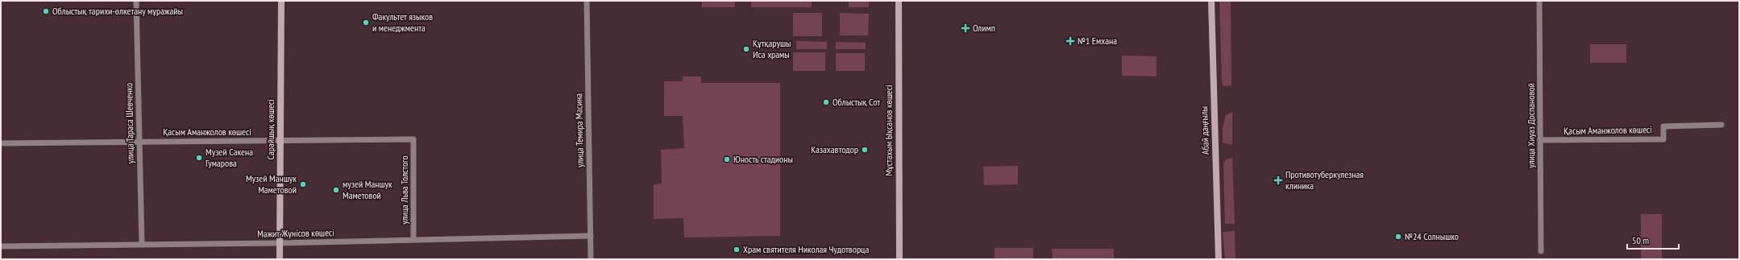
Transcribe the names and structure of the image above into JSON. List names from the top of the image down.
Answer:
{
  "streets": {
    "street": [
      "улица Тараса Шевченко",
      "улица Хиуаз Доспановой",
      "Сарайшық көшесі",
      "улица Темира Масина",
      "Мұстахым Ықсанов көшесі",
      "Абай даңғылы",
      "Қасым Аманжолов көшесі",
      "улица Льва Толстого",
      "Мәжит Жүнісов көшесі"
    ]
  },
  "crossings": [
    ["улица Тараса Шевченко", "Қасым Аманжолов көшесі"],
    ["улица Тараса Шевченко", "Мәжит Жүнісов көшесі"],
    ["улица Хиуаз Доспановой", "Қасым Аманжолов көшесі"],
    ["Сарайшық көшесі", "Қасым Аманжолов көшесі"],
    ["Сарайшық көшесі", "Мәжит Жүнісов көшесі"],
    ["улица Темира Масина", "Мәжит Жүнісов көшесі"],
    ["Қасым Аманжолов көшесі", "улица Льва Толстого"],
    ["улица Льва Толстого", "Мәжит Жүнісов көшесі"]
  ],
  "places": {
    "other": [
      "Облыстық тарихи-өлкетану мұражайы",
      "Факультет языков и менеджмента",
      "Құтқарушы Иса храмы",
      "Облыстық Сот",
      "Казахавтодор",
      "Музей Сакена Гумарова",
      "Юность стадионы",
      "Музей Маншук Маметовой",
      "музей Маншук Маметовой",
      "№24 Солнышко",
      "Храм святителя Николая Чудотворца"
    ],
    "health": ["Олимп", "№1 Емхана", "Противотуберкулезная клиника"]
  },
  "scale_bar": "50 m"
}
